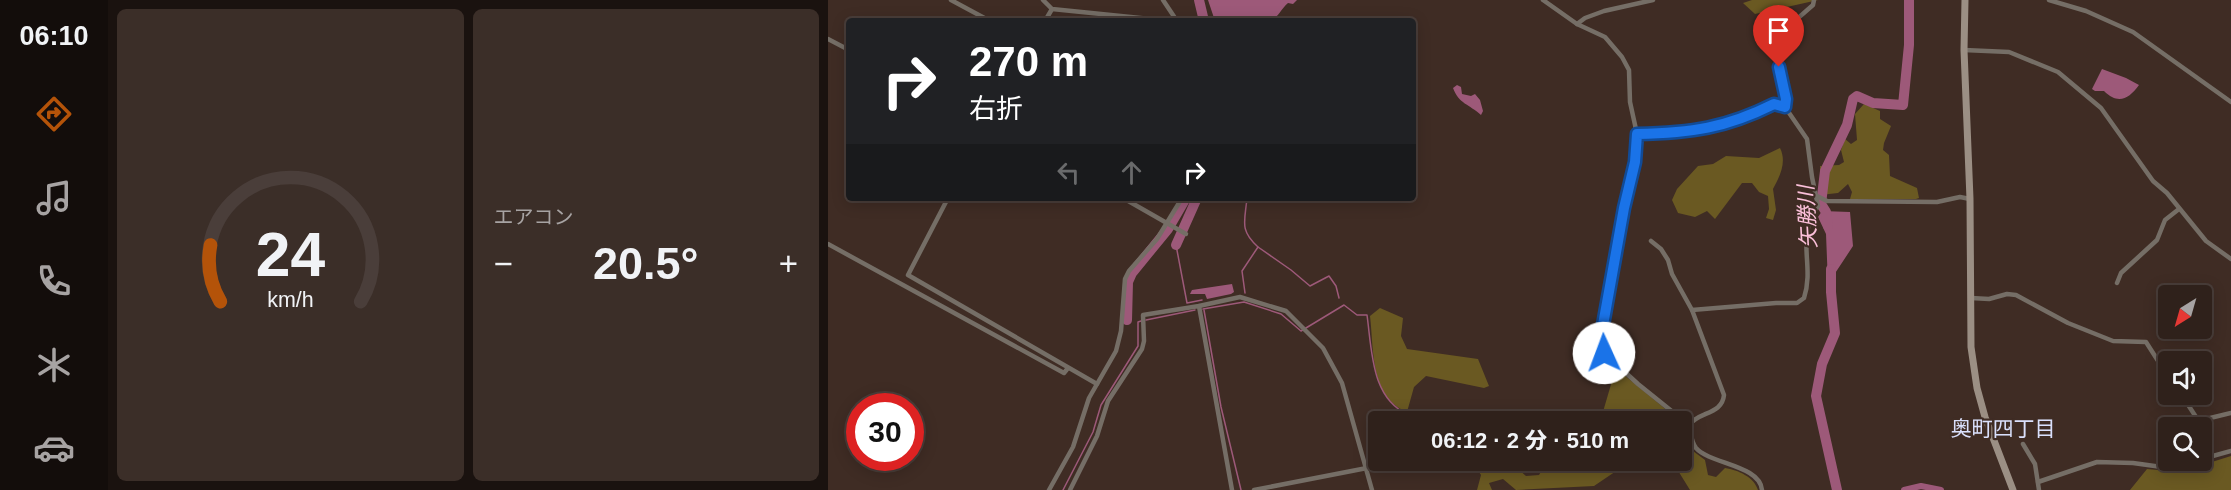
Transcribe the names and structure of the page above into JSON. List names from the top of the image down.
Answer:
{
  "districts": ["奥町四丁目"],
  "water": ["矢勝川"],
  "north": "bottom left",
  "page": {
    "tabs": "06:10",
    "tile": "エアコン",
    "turn": ["270 m", "右折"],
    "heat": ["−", "20.5°", "+"],
    "limit": "30",
    "trip": "06:12 · 2 分 · 510 m",
    "gauge": ["24", "km/h"]
  }
}
